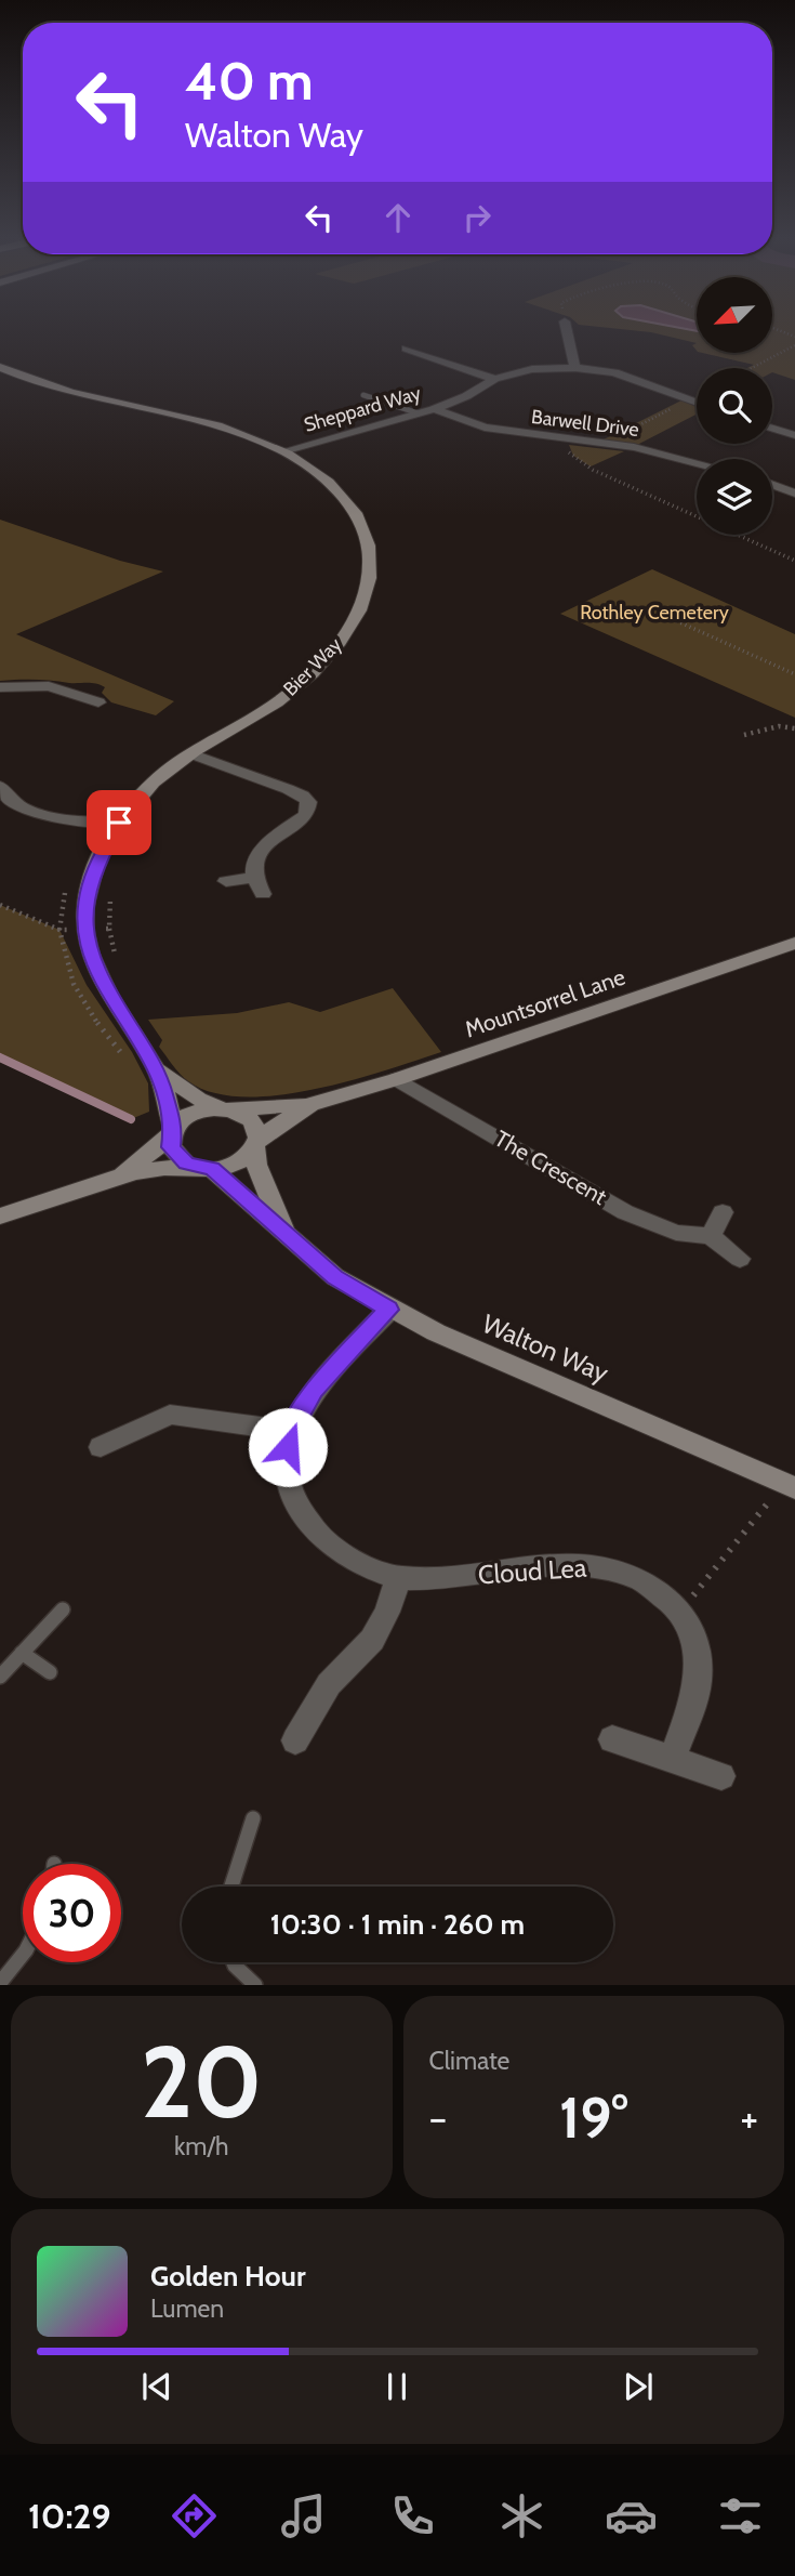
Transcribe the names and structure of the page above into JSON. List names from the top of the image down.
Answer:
{
  "streets": {
    "street": [
      "Sheppard Way",
      "Barwell Drive",
      "Bier Way",
      "Mountsorrel Lane",
      "The Crescent",
      "Walton Way",
      "Cloud Lea"
    ]
  },
  "crossings": [
    ["Sheppard Way", "Barwell Drive"],
    ["Sheppard Way", "Bier Way"],
    ["Bier Way", "Mountsorrel Lane"],
    ["Bier Way", "Walton Way"],
    ["Mountsorrel Lane", "The Crescent"],
    ["Mountsorrel Lane", "Walton Way"],
    ["Walton Way", "Cloud Lea"]
  ],
  "parks": ["Rothley Cemetery"],
  "north": "bottom left",
  "page": {
    "turn": ["40 m", "Walton Way"],
    "limit": "30",
    "trip": "10:30 · 1 min · 260 m",
    "tile": [
      ["20", "km/h"],
      "Climate"
    ],
    "heat": ["−", "19°", "+"],
    "song": ["Golden Hour", "Lumen"],
    "tabs": "10:29"
  }
}
